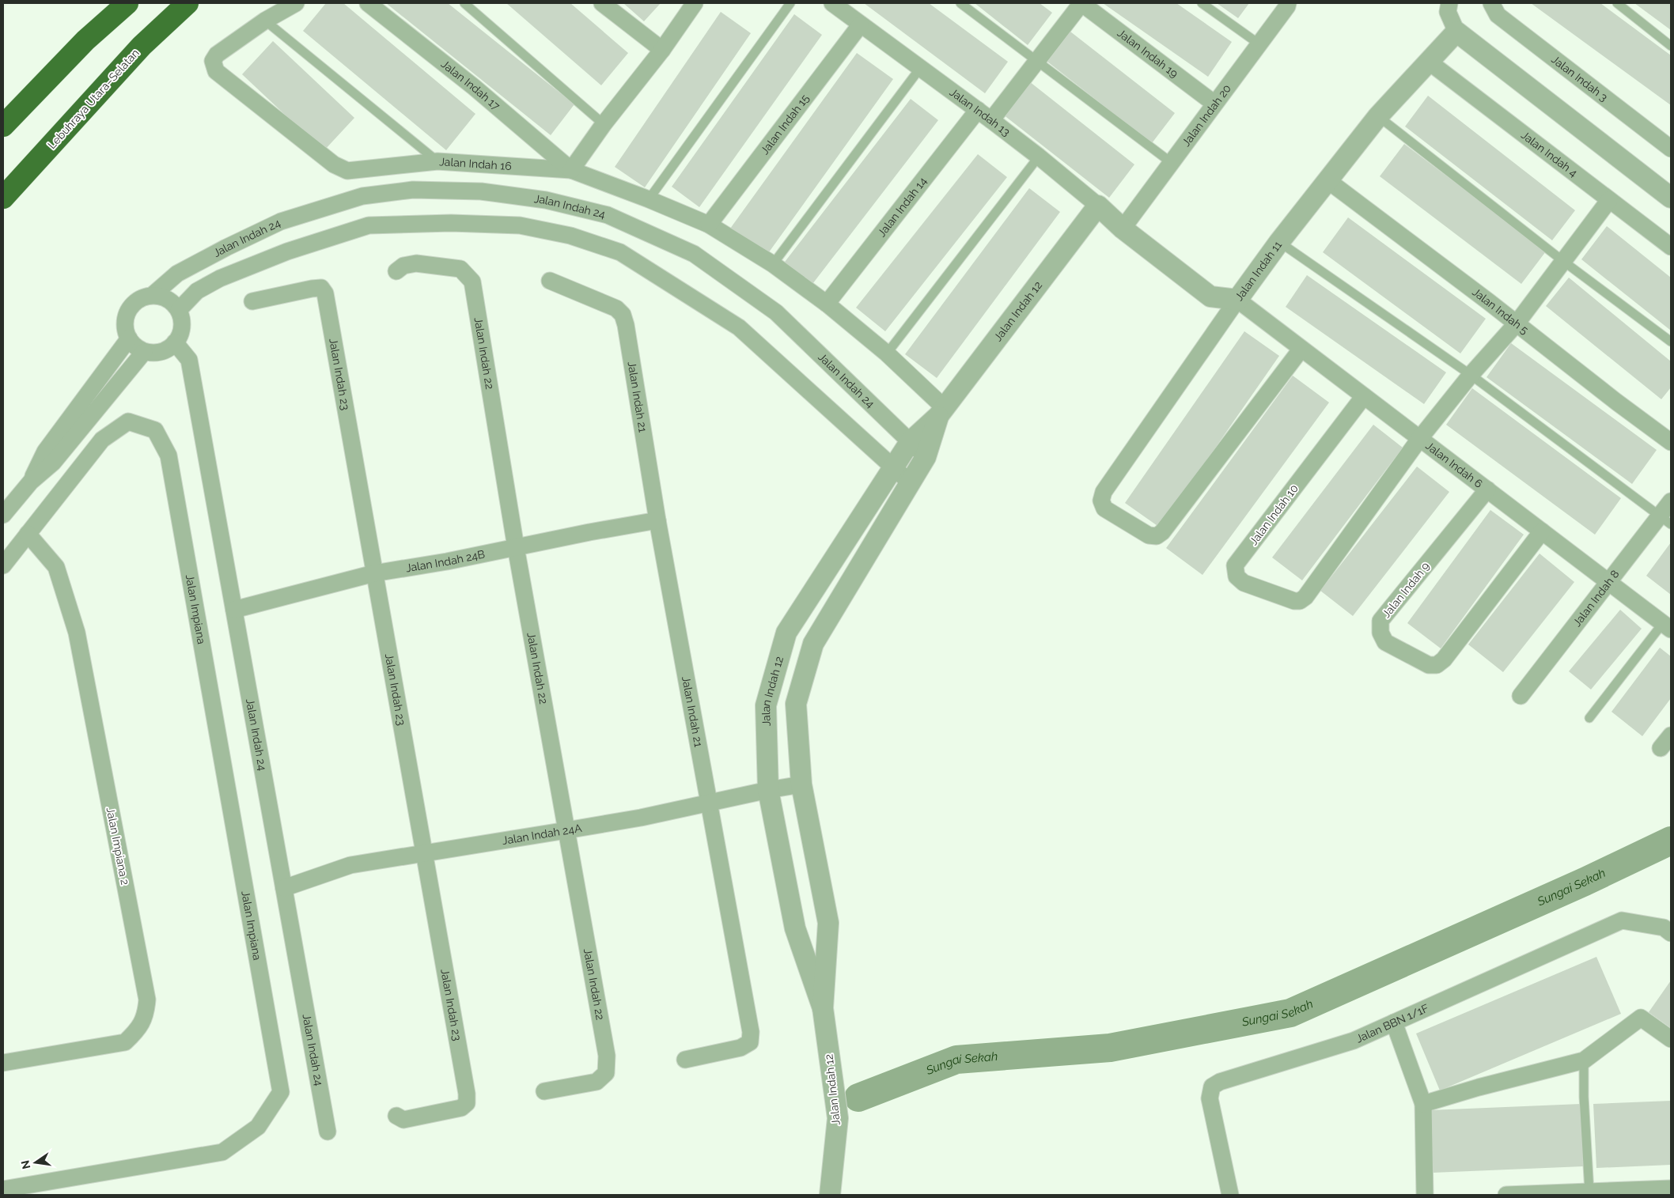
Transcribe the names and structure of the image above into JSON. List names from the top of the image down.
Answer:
{
  "streets": {
    "highway": ["Lebuhraya Utara–Selatan"],
    "street": [
      "Jalan Indah 19",
      "Jalan Indah 3",
      "Jalan Indah 17",
      "Jalan Indah 13",
      "Jalan Indah 20",
      "Jalan Indah 15",
      "Jalan Indah 4",
      "Jalan Indah 16",
      "Jalan Indah 24",
      "Jalan Indah 14",
      "Jalan Indah 11",
      "Jalan Indah 12",
      "Jalan Indah 5",
      "Jalan Indah 22",
      "Jalan Indah 23",
      "Jalan Indah 21",
      "Jalan Indah 6",
      "Jalan Indah 10",
      "Jalan Indah 24B",
      "Jalan Indah 9",
      "Jalan Indah 8",
      "Jalan Impiana",
      "Jalan Indah 24A",
      "Jalan Impiana 2",
      "Jalan BBN 1/1F"
    ]
  },
  "crossings": [
    ["Jalan Indah 19", "Jalan Indah 20"],
    ["Jalan Indah 17", "Jalan Indah 16"],
    ["Jalan Indah 13", "Jalan Indah 20"],
    ["Jalan Indah 13", "Jalan Indah 15"],
    ["Jalan Indah 13", "Jalan Indah 14"],
    ["Jalan Indah 13", "Jalan Indah 11"],
    ["Jalan Indah 13", "Jalan Indah 12"],
    ["Jalan Indah 13", "Jalan Indah 6"],
    ["Jalan Indah 4", "Jalan Indah 11"],
    ["Jalan Indah 24", "Jalan Indah 12"],
    ["Jalan Indah 24", "Jalan Indah 24B"],
    ["Jalan Indah 24", "Jalan Indah 24A"],
    ["Jalan Indah 11", "Jalan Indah 5"],
    ["Jalan Indah 11", "Jalan Indah 6"],
    ["Jalan Indah 12", "Jalan Indah 24A"],
    ["Jalan Indah 22", "Jalan Indah 24B"],
    ["Jalan Indah 22", "Jalan Indah 24A"],
    ["Jalan Indah 23", "Jalan Indah 24B"],
    ["Jalan Indah 23", "Jalan Indah 24A"],
    ["Jalan Indah 21", "Jalan Indah 24B"],
    ["Jalan Indah 21", "Jalan Indah 24A"],
    ["Jalan Indah 6", "Jalan Indah 10"],
    ["Jalan Indah 6", "Jalan Indah 9"],
    ["Jalan Indah 6", "Jalan Indah 8"],
    ["Jalan Impiana", "Jalan Impiana 2"]
  ],
  "water": ["Sungai Sekah"],
  "north": "left"
}
